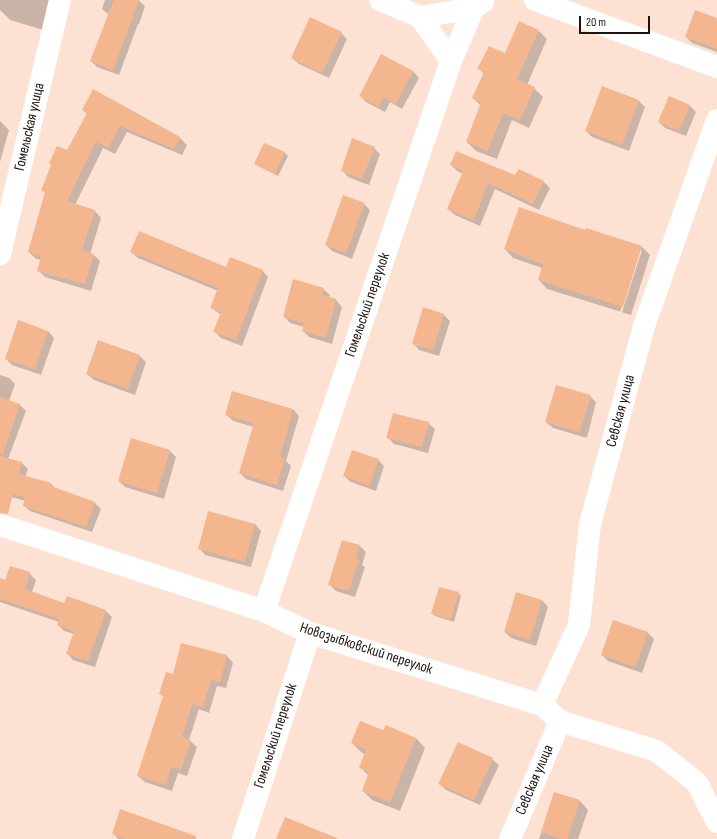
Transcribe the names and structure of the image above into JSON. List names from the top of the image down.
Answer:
{
  "streets": {
    "street": [
      "Гомельская улица",
      "Гомельский переулок",
      "Севская улица",
      "Новозыбковский переулок"
    ]
  },
  "crossings": [
    ["Гомельский переулок", "Новозыбковский переулок"],
    ["Севская улица", "Новозыбковский переулок"]
  ],
  "scale_bar": "20 m"
}
